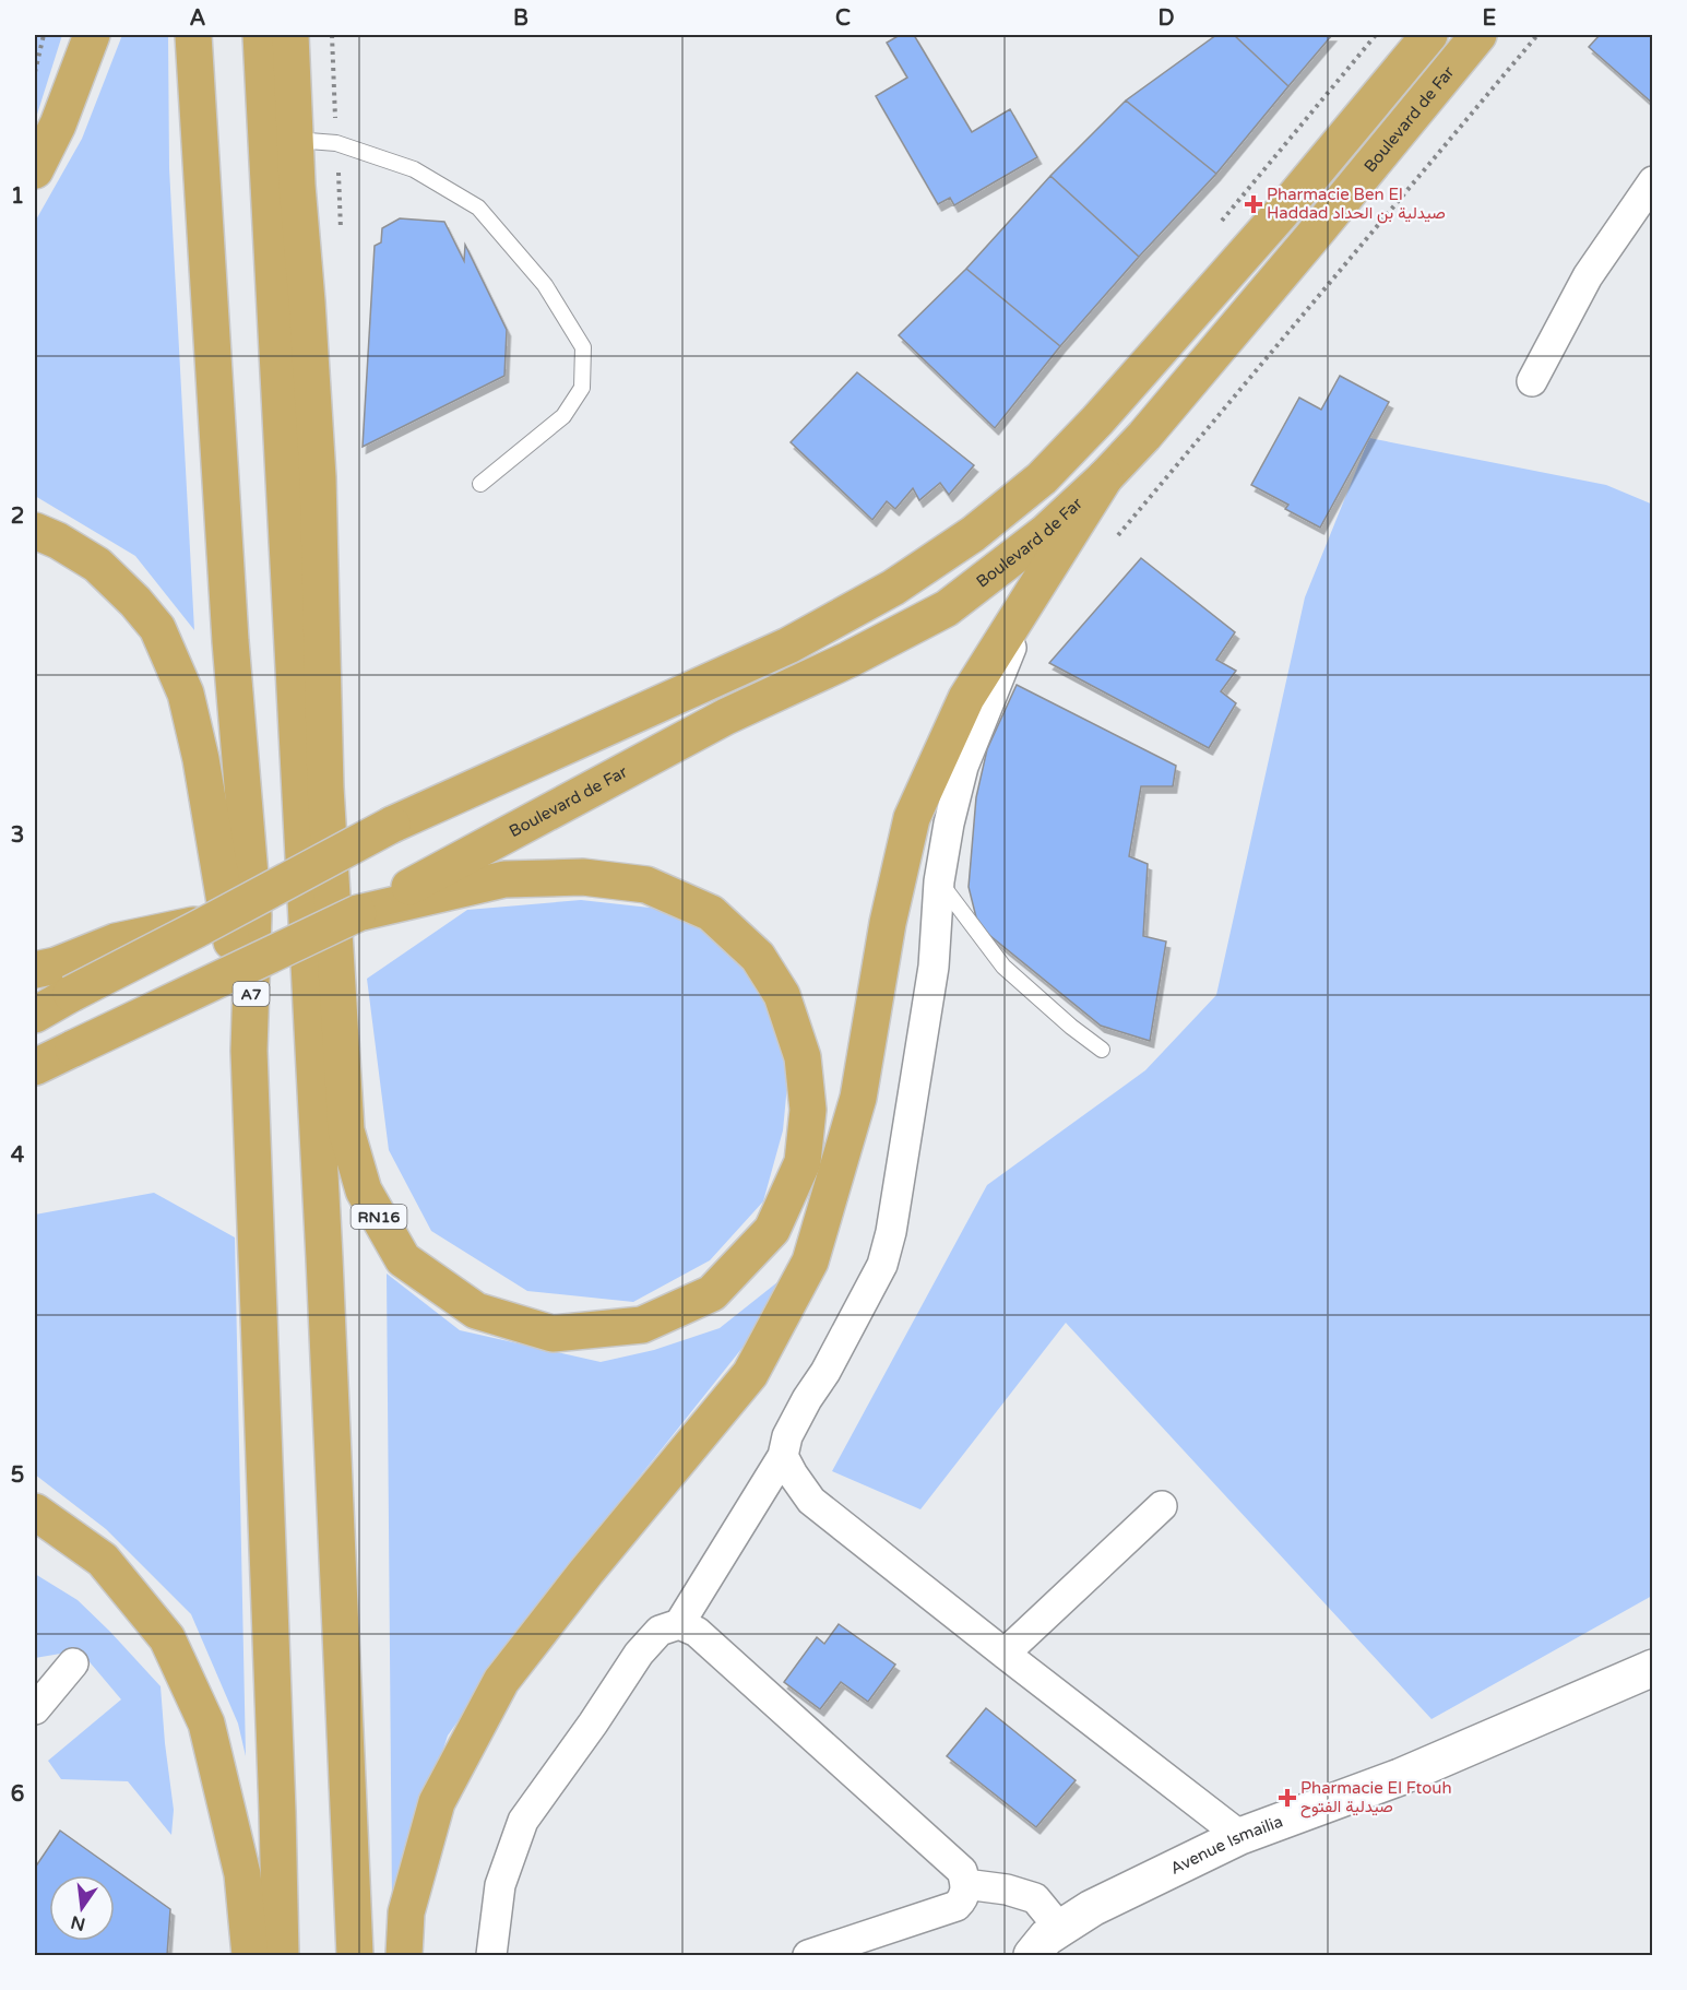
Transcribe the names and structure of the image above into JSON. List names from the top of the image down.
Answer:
{
  "streets": {
    "highway": ["Boulevard de Far", "A7", "RN16"],
    "street": ["Avenue Ismailia"]
  },
  "crossings": [
    ["Boulevard de Far", "RN16"]
  ],
  "places": {
    "health": ["Pharmacie Ben El Haddad صيدلية بن الحداد", "Pharmacie El Ftouh صيدلية الفتوح"]
  },
  "north": "bottom",
  "grid": {
    "columns": [
      "A",
      "B",
      "C",
      "D",
      "E"
    ],
    "rows": [
      "1",
      "2",
      "3",
      "4",
      "5",
      "6"
    ]
  }
}
